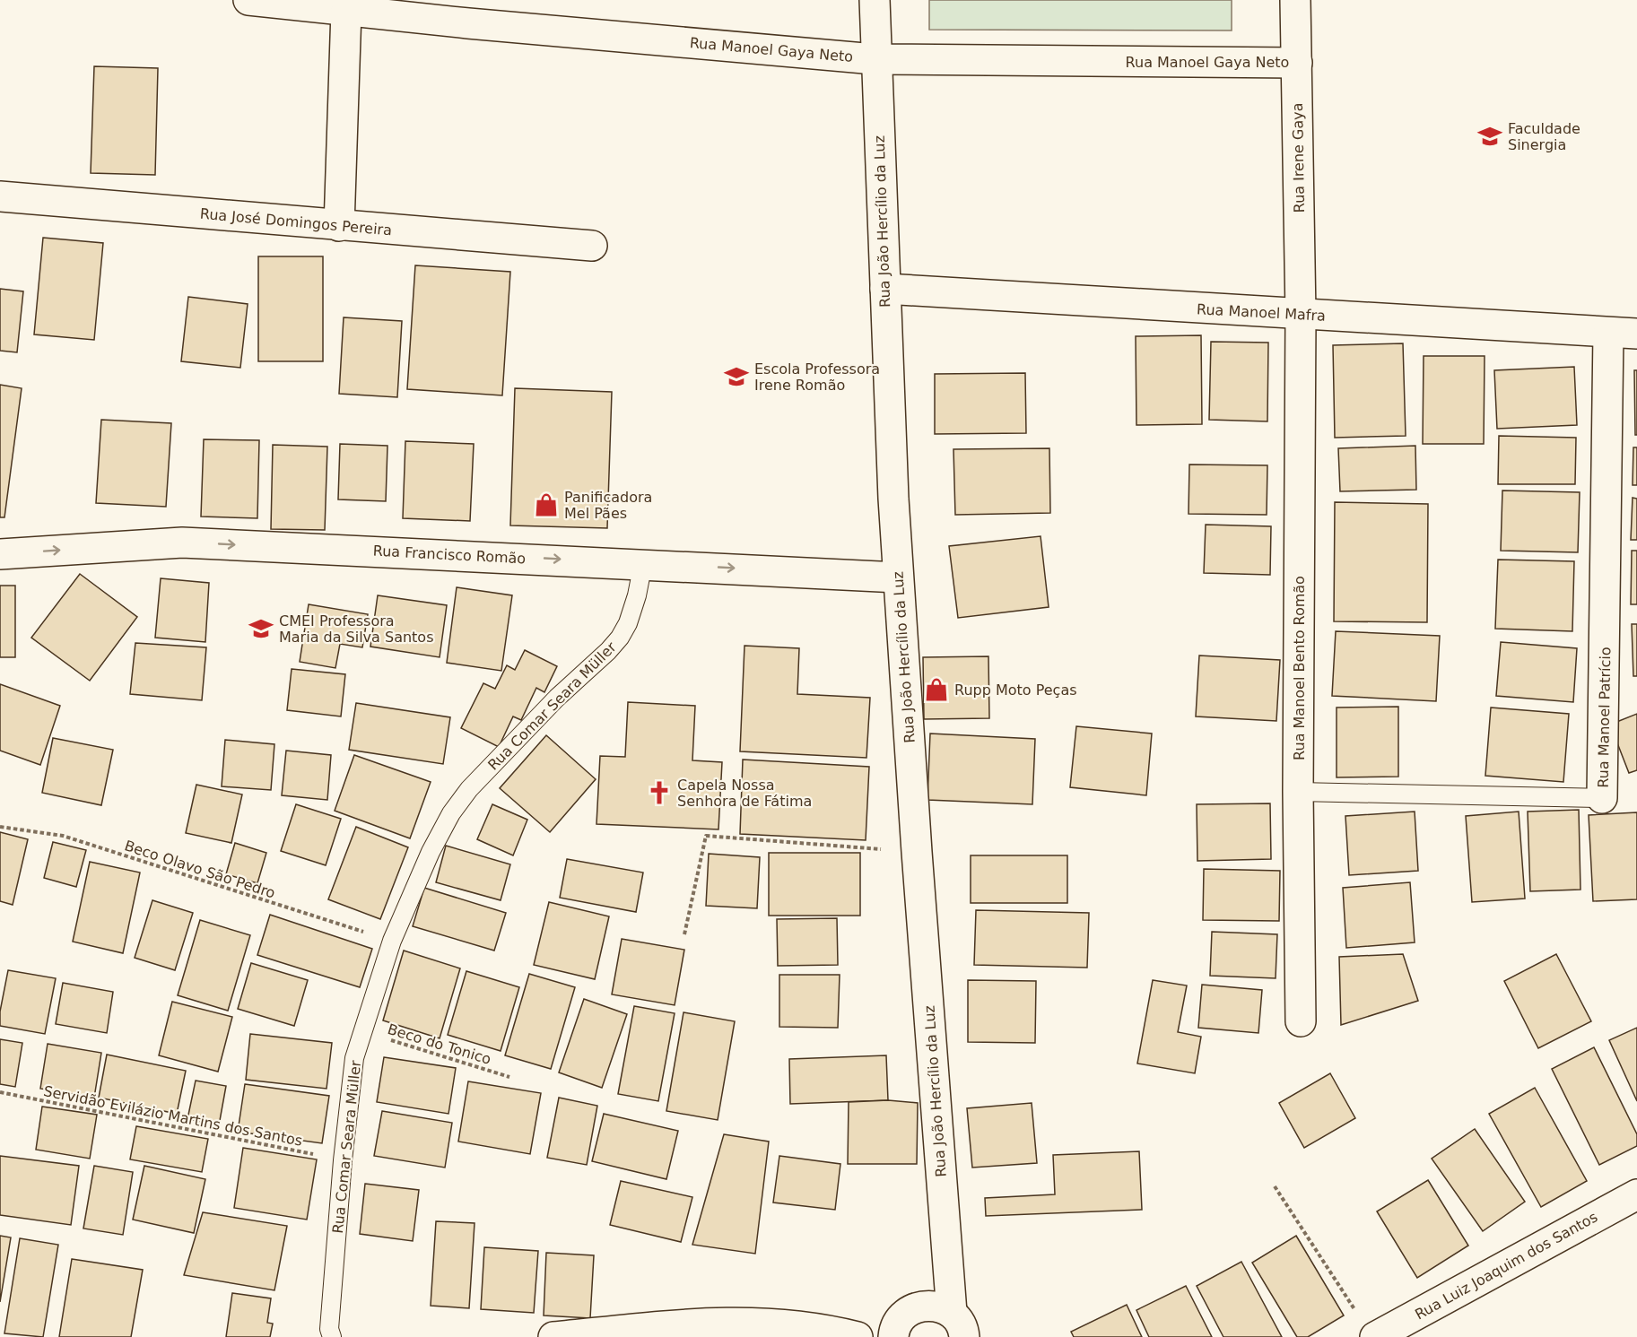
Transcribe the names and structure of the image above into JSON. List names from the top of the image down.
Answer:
{
  "streets": {
    "street": [
      "Rua Manoel Gaya Neto",
      "Rua Irene Gaya",
      "Rua José Domingos Pereira",
      "Rua João Hercílio da Luz",
      "Rua Manoel Mafra",
      "Rua Francisco Romão",
      "Rua Manoel Bento Romão",
      "Rua Manoel Patrício",
      "Rua Luiz Joaquim dos Santos"
    ],
    "lane": ["Rua Comar Seara Müller"],
    "path": ["Beco Olavo São Pedro", "Beco do Tonico", "Servidão Evilázio Martins dos Santos"]
  },
  "crossings": [
    ["Rua Manoel Gaya Neto", "Rua Irene Gaya"],
    ["Rua Manoel Gaya Neto", "Rua João Hercílio da Luz"],
    ["Rua Irene Gaya", "Rua Manoel Mafra"],
    ["Rua Irene Gaya", "Rua Manoel Bento Romão"],
    ["Rua João Hercílio da Luz", "Rua Manoel Mafra"],
    ["Rua João Hercílio da Luz", "Rua Francisco Romão"],
    ["Rua Manoel Mafra", "Rua Manoel Bento Romão"],
    ["Rua Manoel Mafra", "Rua Manoel Patrício"],
    ["Rua Francisco Romão", "Rua Comar Seara Müller"],
    ["Rua Manoel Bento Romão", "Rua Manoel Patrício"],
    ["Rua Comar Seara Müller", "Beco Olavo São Pedro"],
    ["Rua Comar Seara Müller", "Beco do Tonico"],
    ["Rua Comar Seara Müller", "Servidão Evilázio Martins dos Santos"]
  ],
  "one_way": ["Rua Francisco Romão"],
  "places": {
    "school or university": ["Faculdade Sinergia", "Escola Professora Irene Romão", "CMEI Professora Maria da Silva Santos"],
    "shop": ["Panificadora Mel Pães", "Rupp Moto Peças"],
    "church": ["Capela Nossa Senhora de Fátima"]
  }
}
